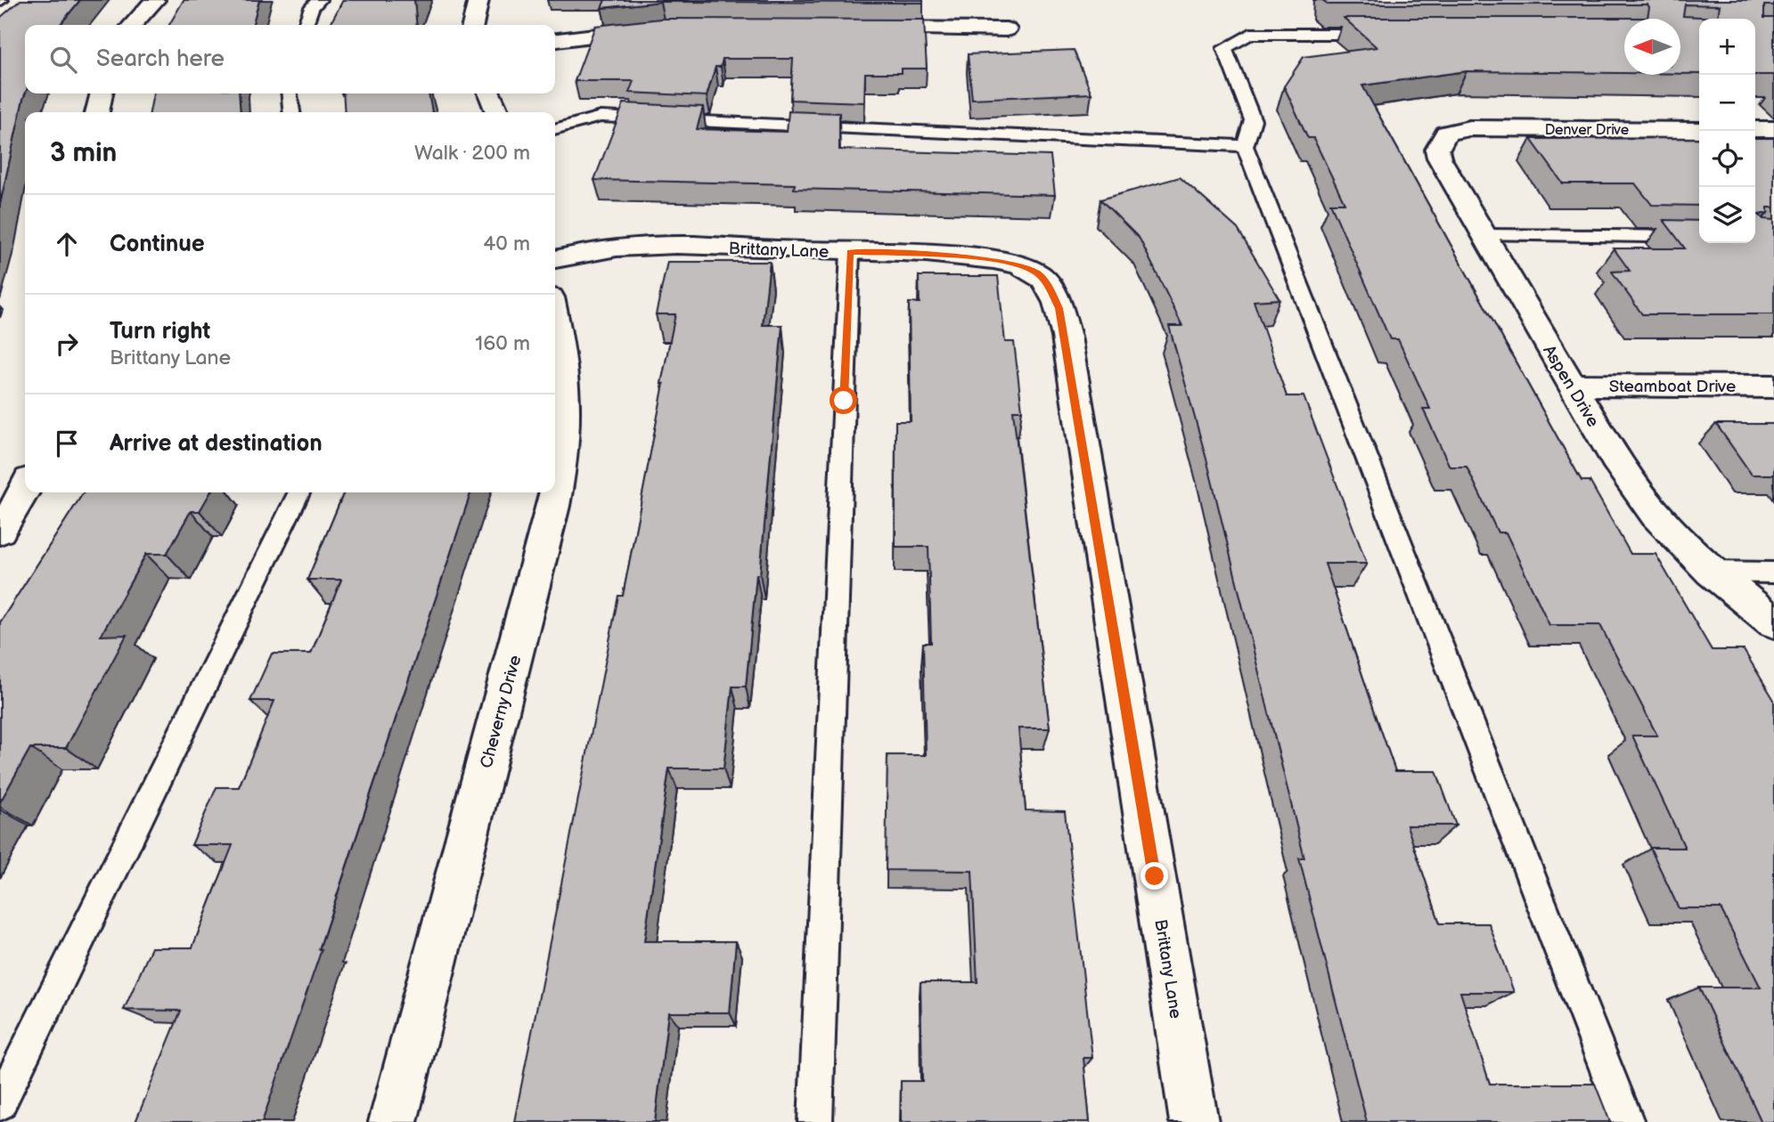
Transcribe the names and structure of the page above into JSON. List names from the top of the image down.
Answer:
{
  "streets": {
    "street": [
      "Denver Drive",
      "Brittany Lane",
      "Aspen Drive",
      "Steamboat Drive",
      "Cheverny Drive"
    ]
  },
  "crossings": [
    ["Denver Drive", "Aspen Drive"],
    ["Aspen Drive", "Steamboat Drive"]
  ],
  "north": "left",
  "page": {
    "map_buttons": ["+", "−"],
    "search": "Search here",
    "heading": ["3 min", "Walk · 200 m"],
    "list": [
      ["Continue", "40 m"],
      ["Turn right", "Brittany Lane", "160 m"],
      "Arrive at destination"
    ]
  }
}
